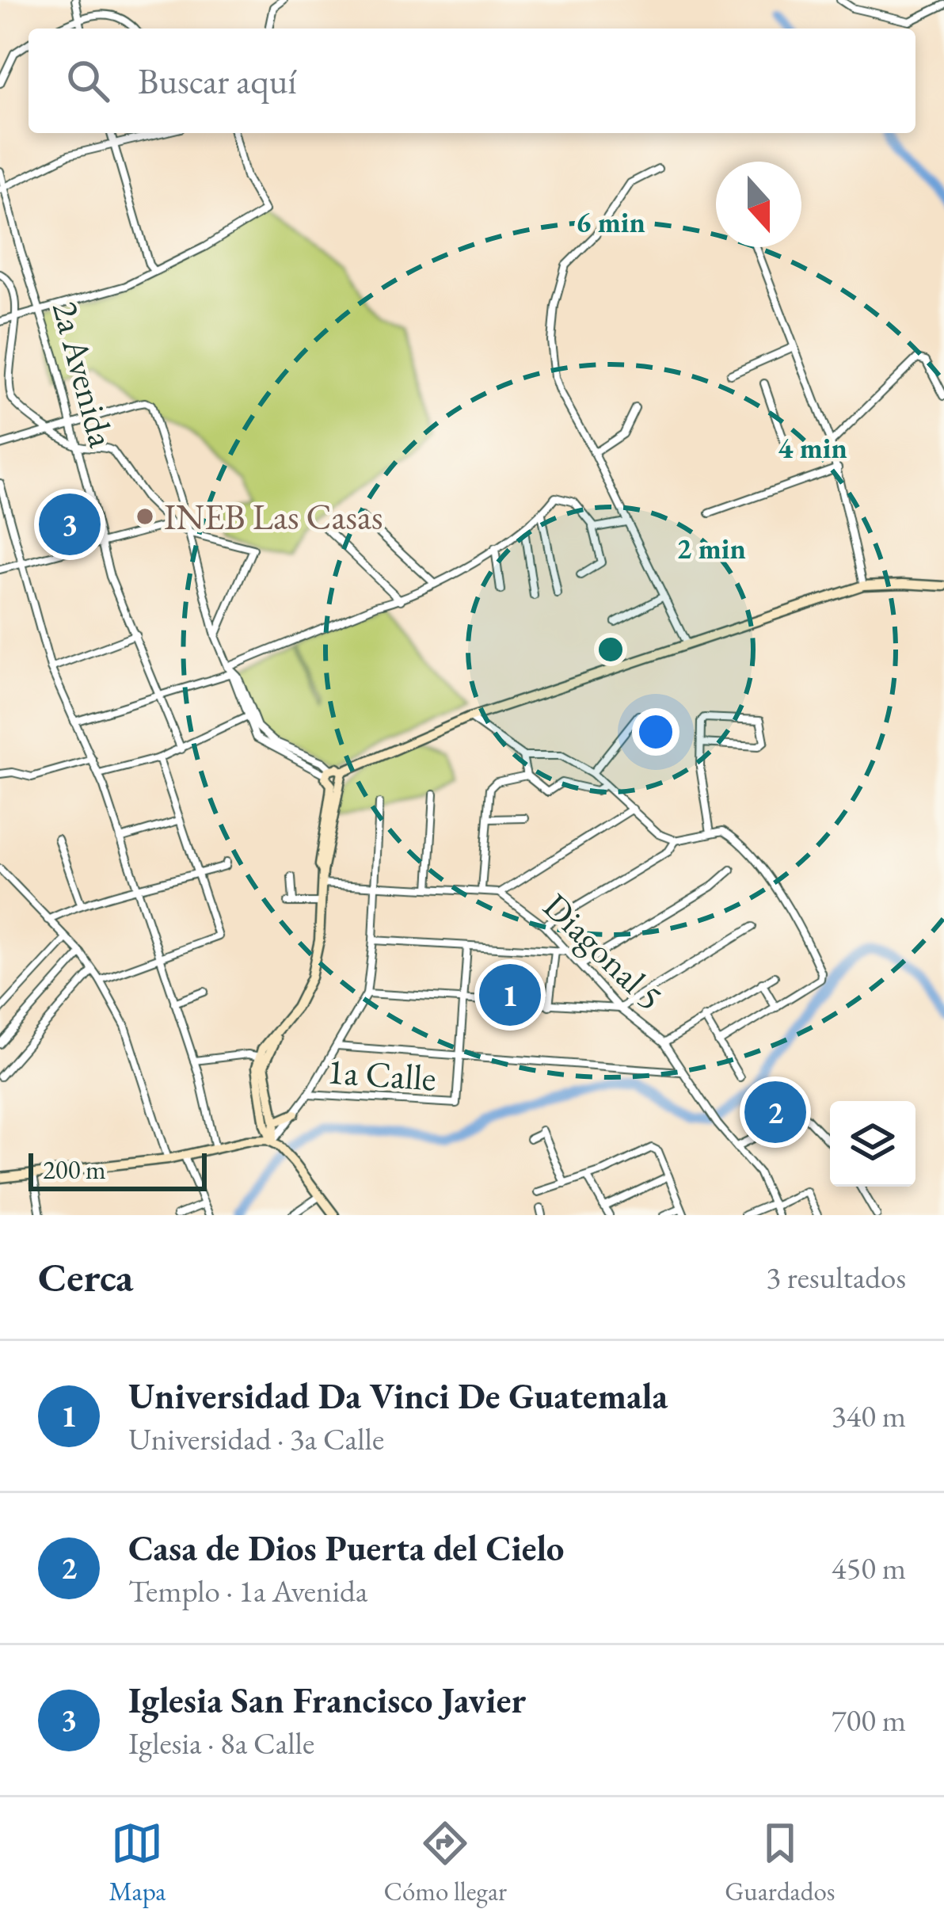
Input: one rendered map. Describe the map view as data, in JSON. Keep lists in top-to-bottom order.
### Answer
{
  "streets": {
    "street": ["2a Avenida", "Diagonal 5", "1a Calle"]
  },
  "places": ["INEB Las Casas"],
  "scale_bar": "200 m",
  "north": "bottom",
  "page": {
    "search": "Buscar aquí",
    "pins": ["3", "1", "2"],
    "scale": "200 m",
    "heading": ["Cerca", "3 resultados"],
    "list": [
      {
        "mark": "1",
        "name": "Universidad Da Vinci De Guatemala",
        "note": "Universidad · 3a Calle",
        "value": "340 m"
      },
      {
        "mark": "2",
        "name": "Casa de Dios Puerta del Cielo",
        "note": "Templo · 1a Avenida",
        "value": "450 m"
      },
      {
        "mark": "3",
        "name": "Iglesia San Francisco Javier",
        "note": "Iglesia · 8a Calle",
        "value": "700 m"
      }
    ],
    "nav": ["Mapa", "Cómo llegar", "Guardados"]
  },
  "rings": ["6 min", "4 min", "2 min"]
}
